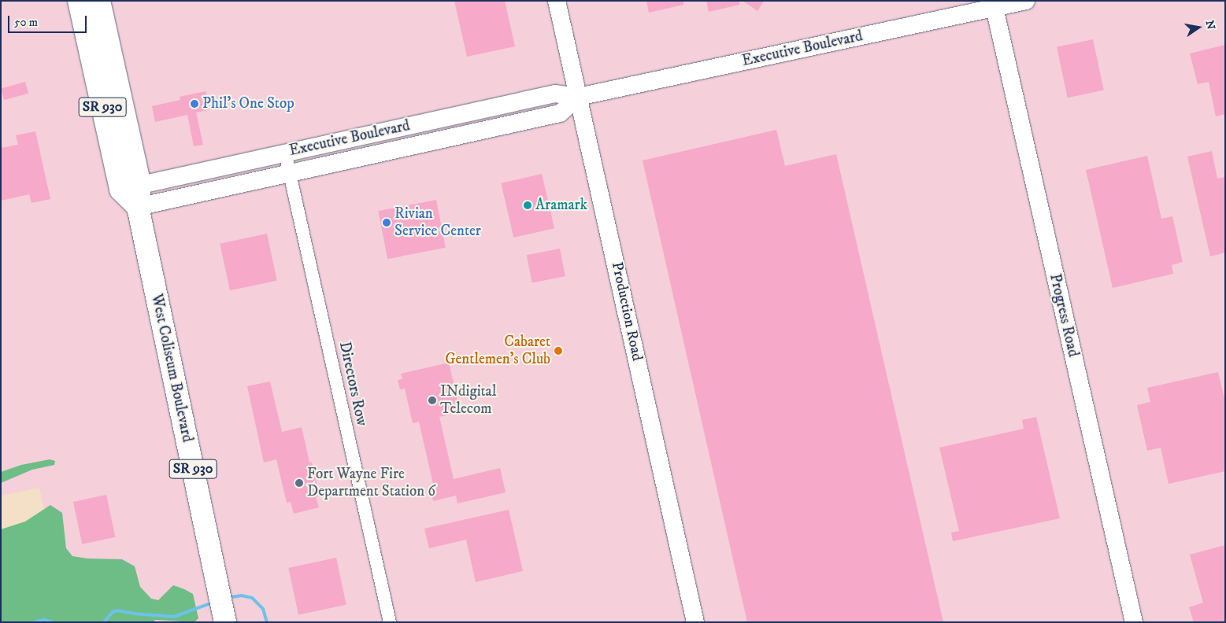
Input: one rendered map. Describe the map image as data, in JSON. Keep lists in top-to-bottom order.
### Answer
{
  "streets": {
    "highway": ["SR 930", "West Coliseum Boulevard"],
    "main road": ["Executive Boulevard", "Production Road", "Progress Road"],
    "street": ["Directors Row"]
  },
  "crossings": [
    ["Executive Boulevard", "Production Road"],
    ["Executive Boulevard", "Progress Road"],
    ["Executive Boulevard", "West Coliseum Boulevard"],
    ["Executive Boulevard", "Directors Row"]
  ],
  "places": [
    "Phil's One Stop",
    "Aramark",
    "Rivian Service Center",
    "Cabaret Gentlemen's Club",
    "INdigital Telecom",
    "Fort Wayne Fire Department Station 6"
  ],
  "scale_bar": "50 m",
  "north": "right"
}
